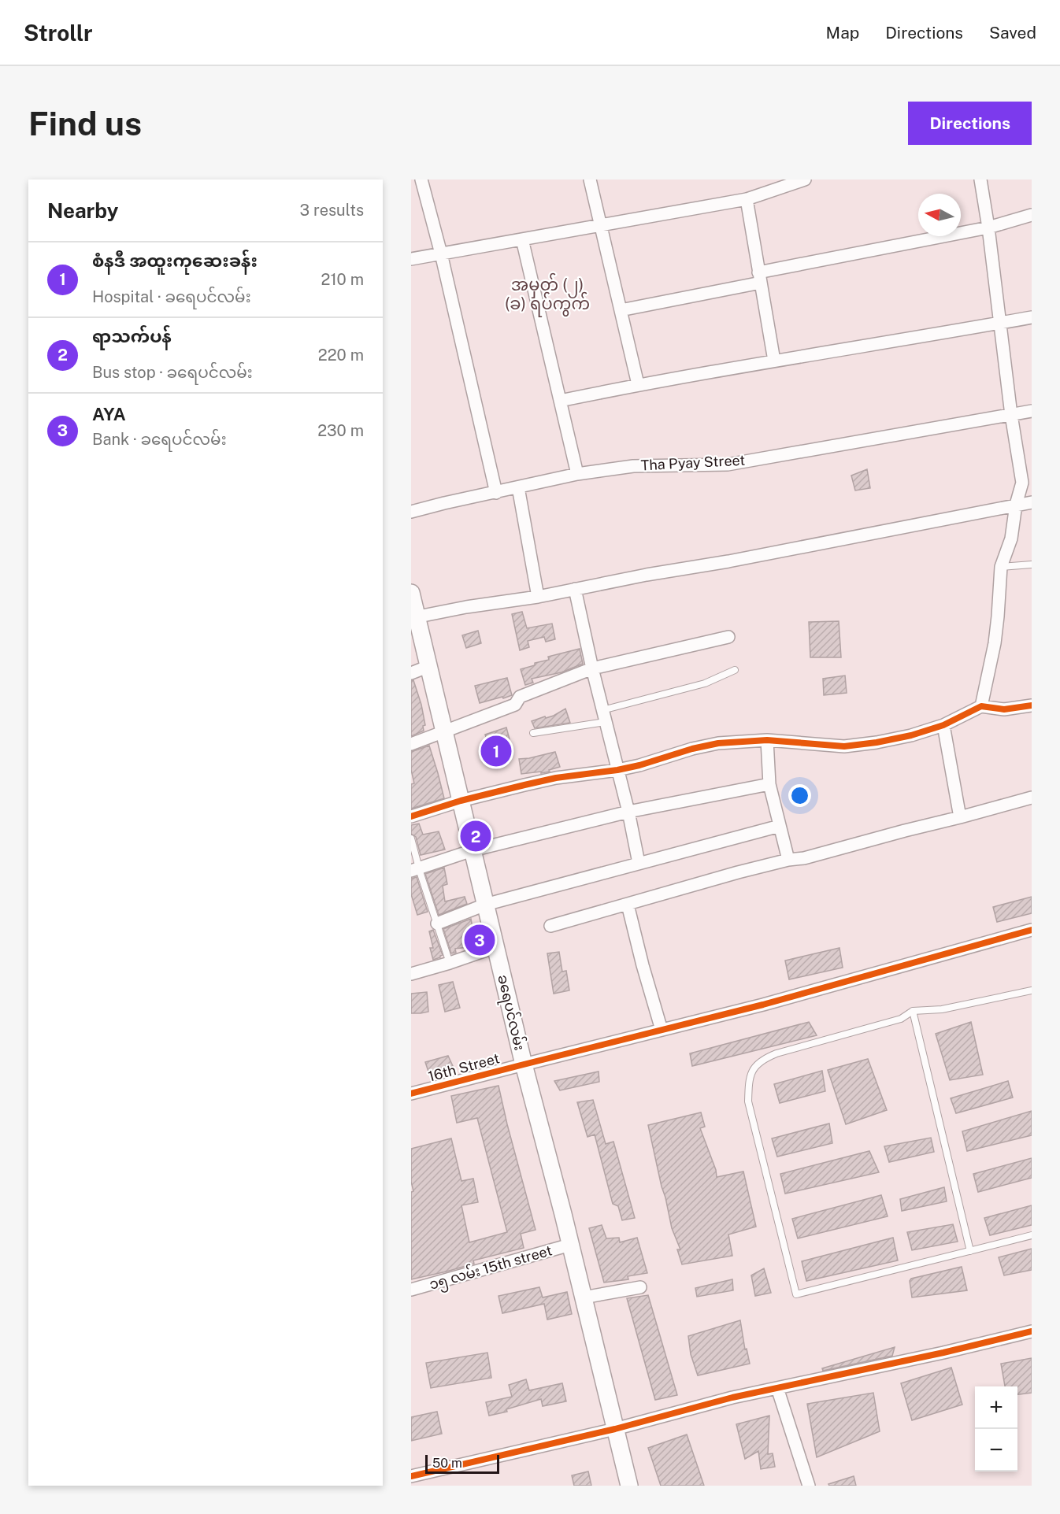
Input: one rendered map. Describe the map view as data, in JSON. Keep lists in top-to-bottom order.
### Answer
{
  "streets": {
    "main road": ["ခရေပင်လမ်း"],
    "street": ["Tha Pyay Street", "16th Street", "၁၅ လမ်း 15th street"]
  },
  "crossings": [
    ["ခရေပင်လမ်း", "16th Street"],
    ["ခရေပင်လမ်း", "၁၅ လမ်း 15th street"]
  ],
  "districts": ["အမှတ် (၂) (ခ) ရပ်ကွက်"],
  "scale_bar": "50 m",
  "north": "left",
  "page": {
    "header": "Strollr",
    "nav": ["Map", "Directions", "Saved"],
    "buttons": "Directions",
    "title": "Find us",
    "heading": ["Nearby", "3 results"],
    "list": [
      {
        "mark": "1",
        "name": "စံနဒီ အထူးကုဆေးခန်း",
        "note": "Hospital · ခရေပင်လမ်း",
        "value": "210 m"
      },
      {
        "mark": "2",
        "name": "ရာသက်ပန်",
        "note": "Bus stop · ခရေပင်လမ်း",
        "value": "220 m"
      },
      {
        "mark": "3",
        "name": "AYA",
        "note": "Bank · ခရေပင်လမ်း",
        "value": "230 m"
      }
    ],
    "pins": ["1", "2", "3"],
    "map_buttons": ["+", "−"],
    "scale": "50 m"
  }
}
